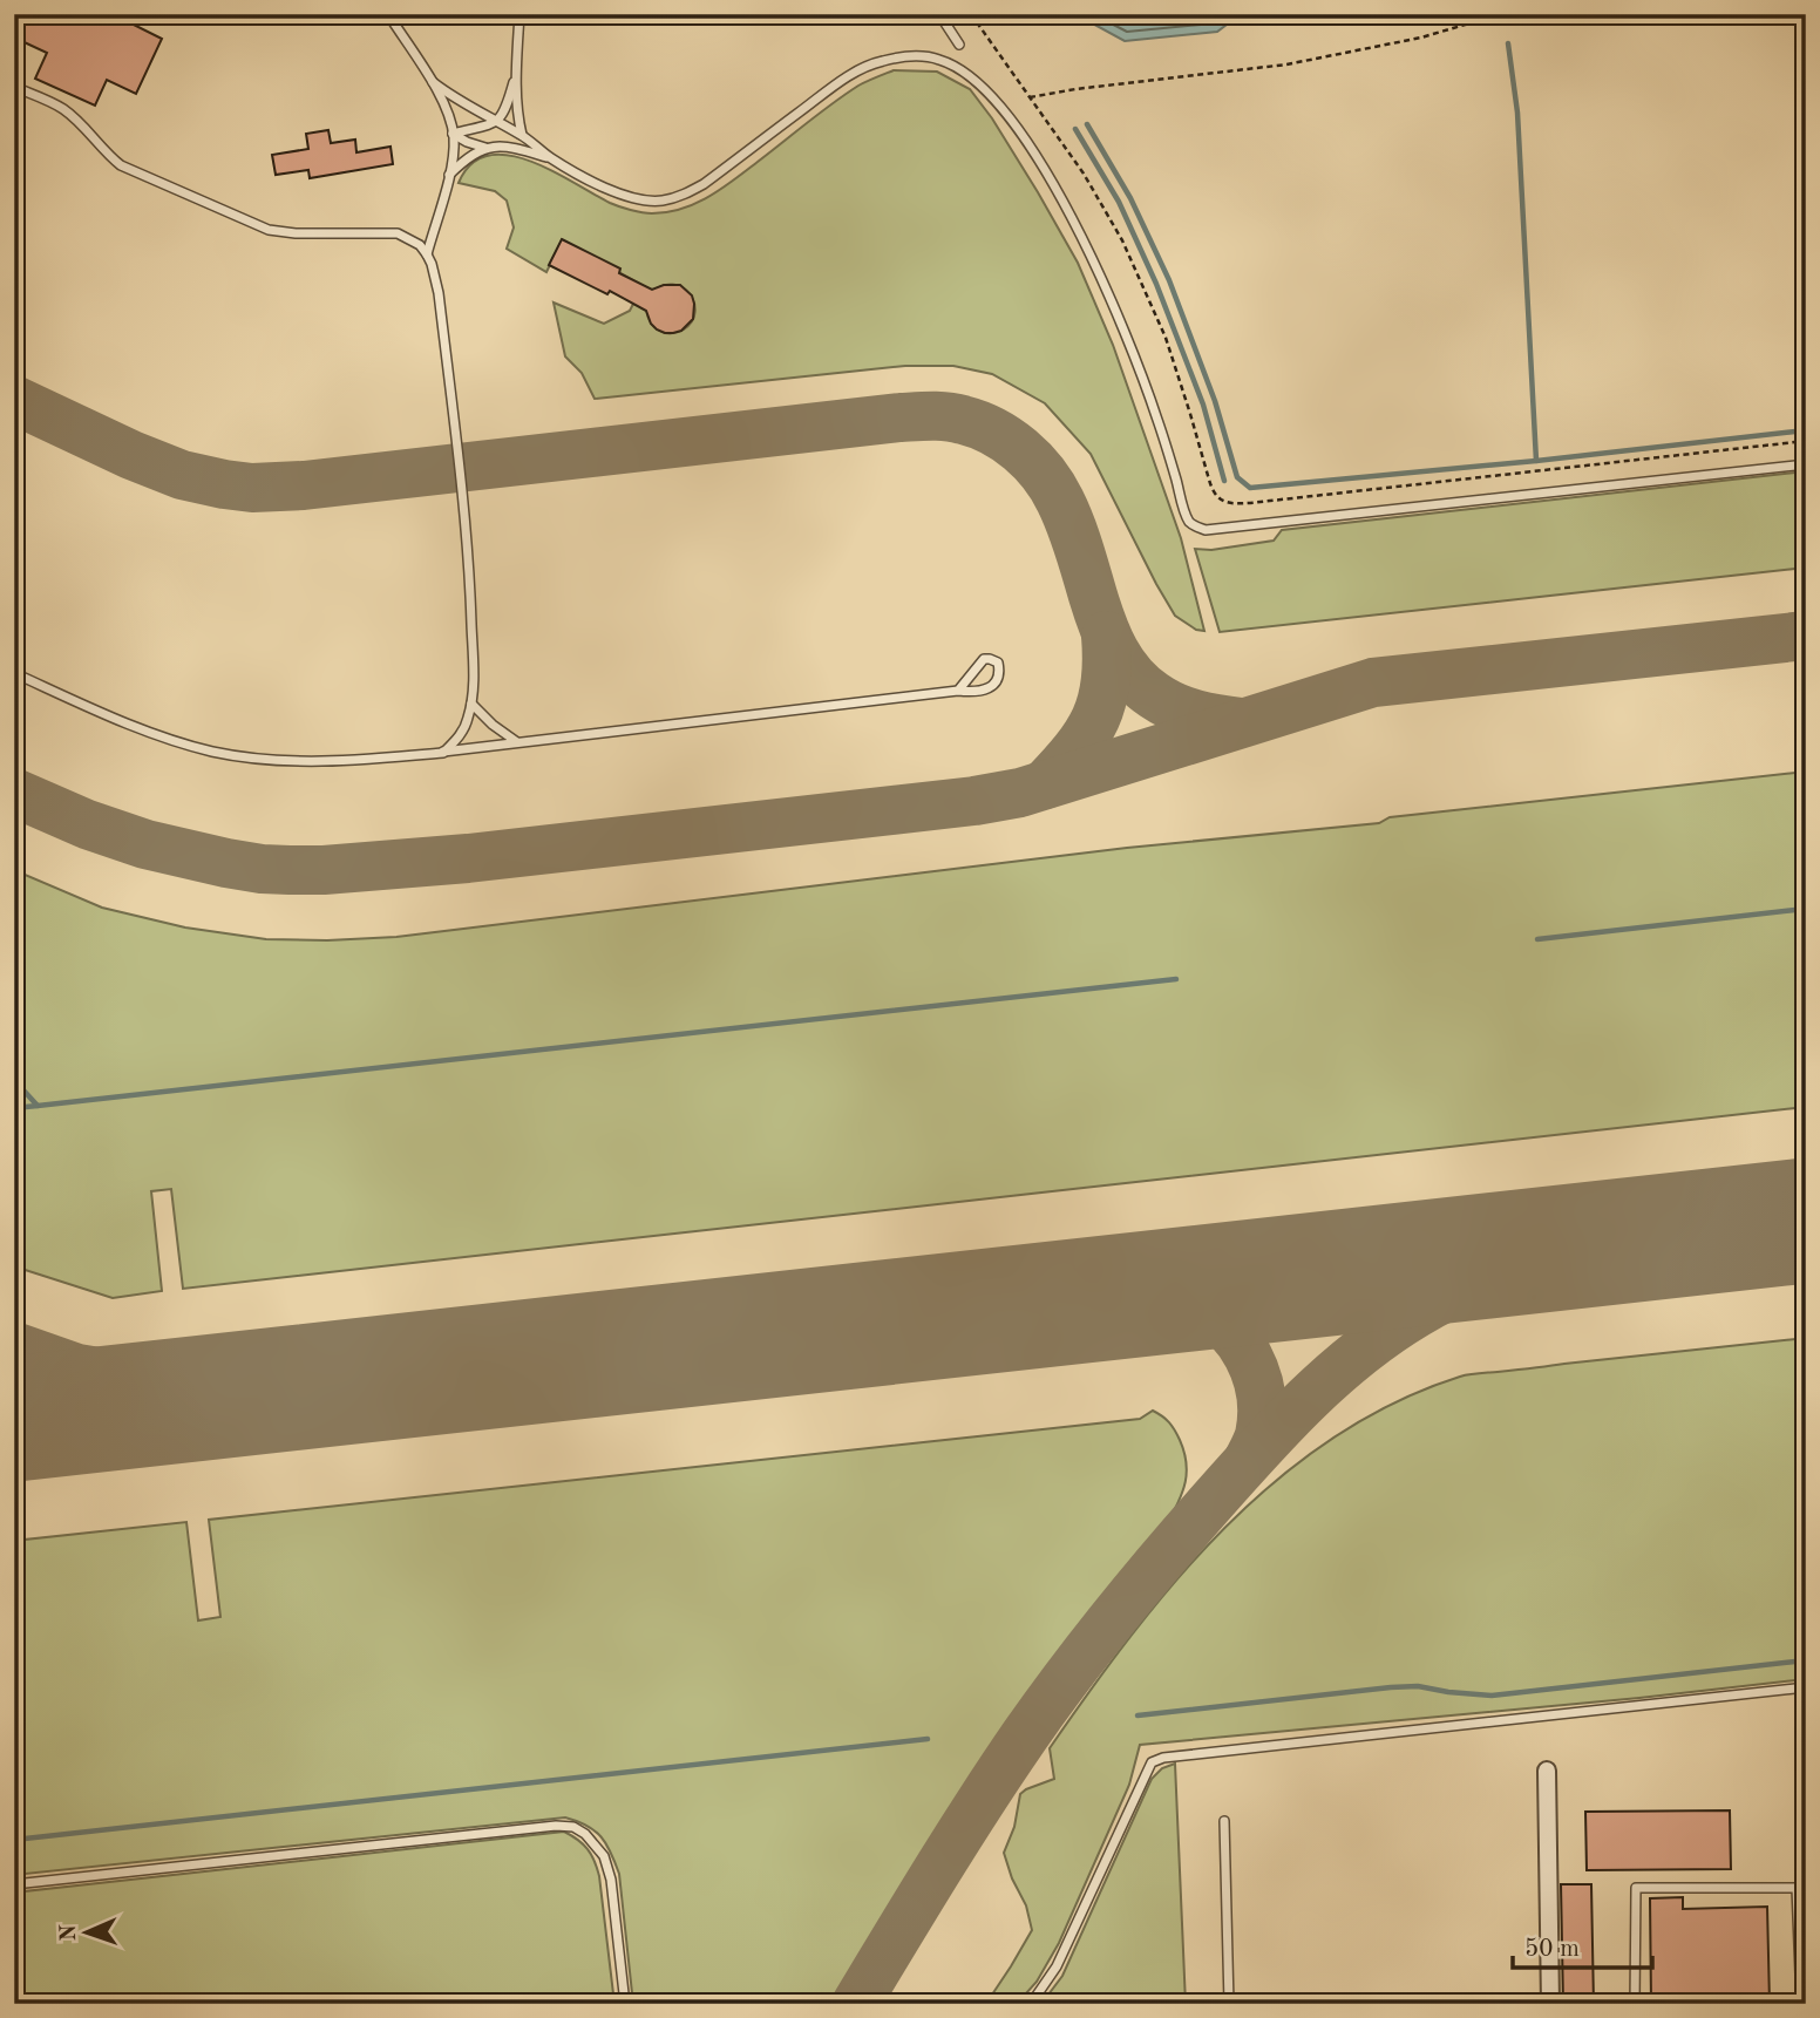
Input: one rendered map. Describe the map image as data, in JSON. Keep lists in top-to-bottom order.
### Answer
{
  "scale_bar": "50 m",
  "north": "left"
}
